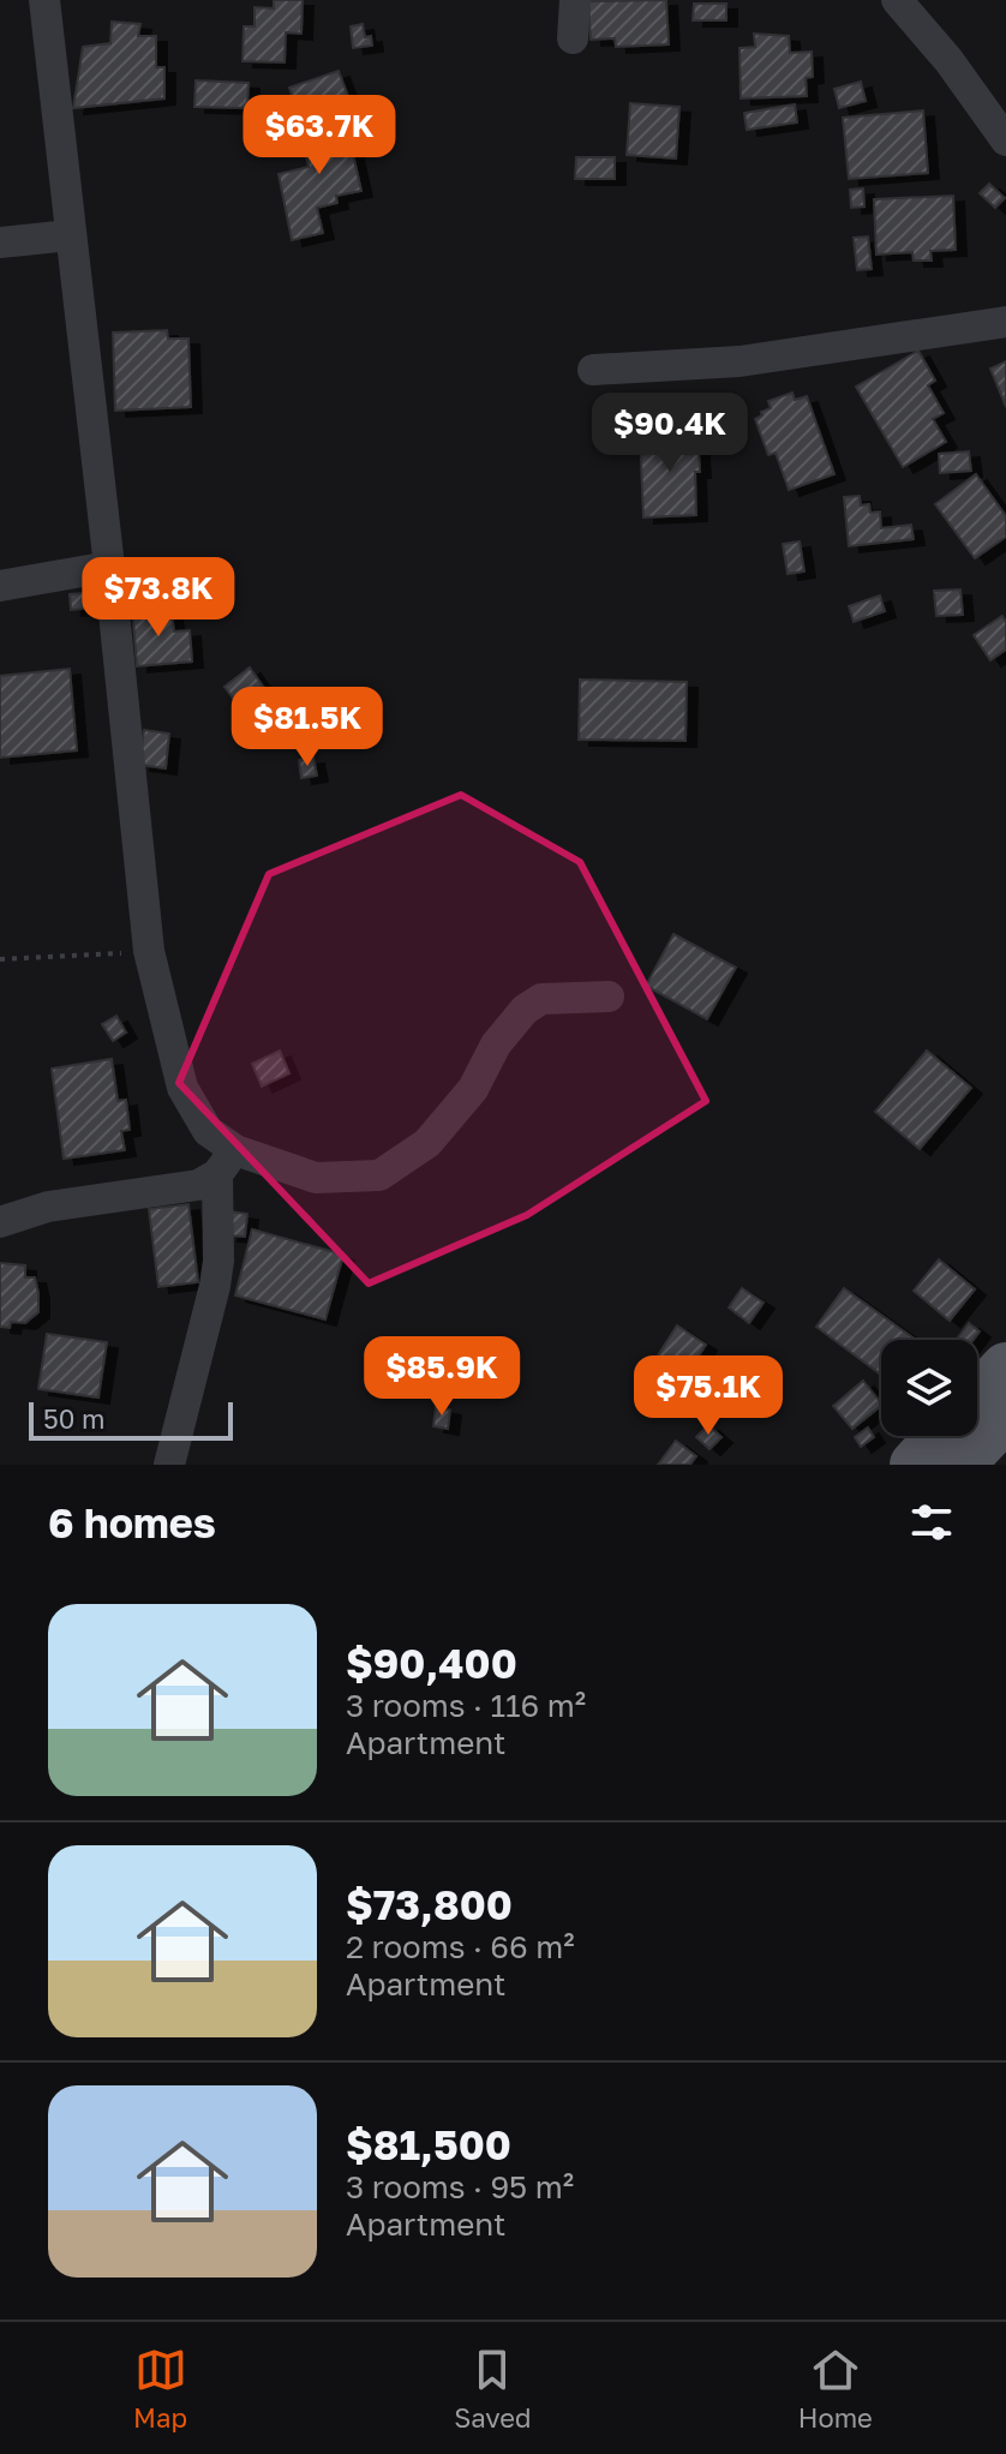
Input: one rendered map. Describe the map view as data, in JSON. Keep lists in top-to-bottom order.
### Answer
{
  "scale_bar": "50 m",
  "page": {
    "price": [
      "$63.7K",
      "$90.4K",
      "$73.8K",
      "$81.5K",
      "$85.9K",
      "$75.1K"
    ],
    "scale": "50 m",
    "heading": "6 homes",
    "list": [
      {
        "name": "$90,400",
        "note": "3 rooms · 116 m² · Apartment"
      },
      {
        "name": "$73,800",
        "note": "2 rooms · 66 m² · Apartment"
      },
      {
        "name": "$81,500",
        "note": "3 rooms · 95 m² · Apartment"
      }
    ],
    "tabs": ["Map", "Saved", "Home"]
  }
}
